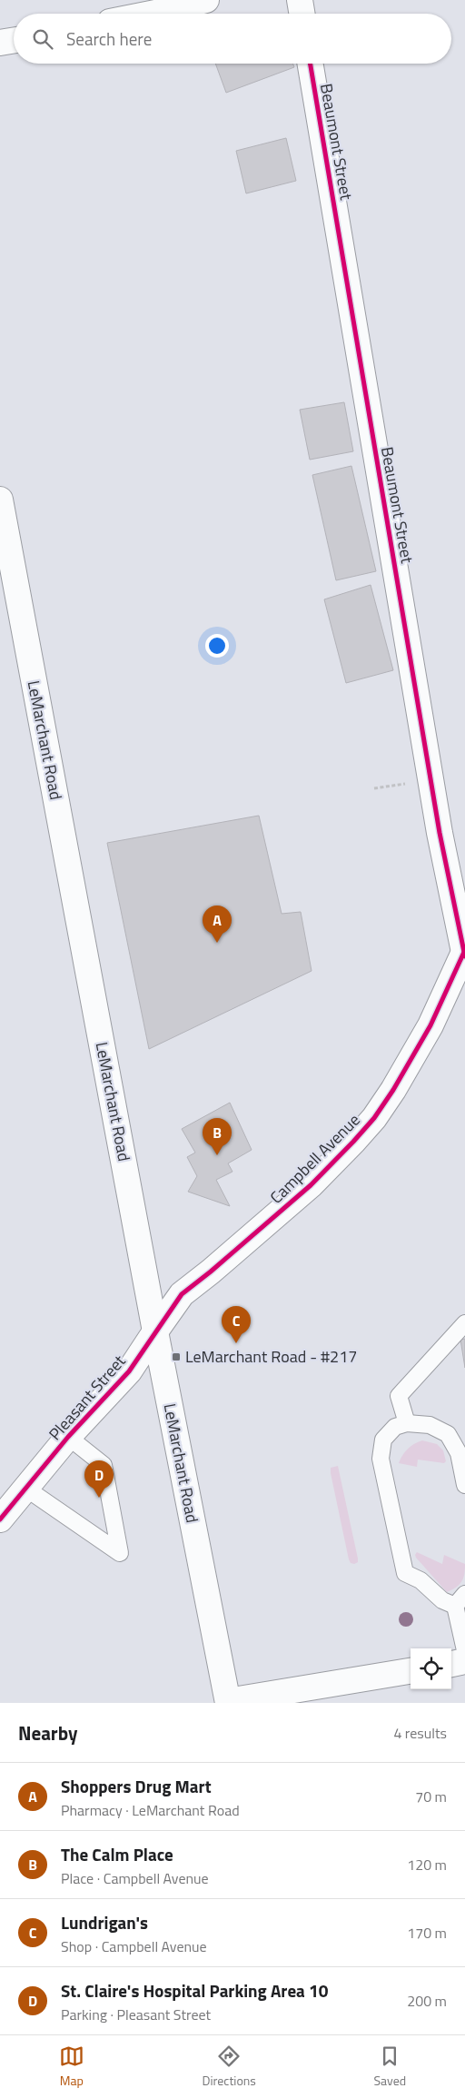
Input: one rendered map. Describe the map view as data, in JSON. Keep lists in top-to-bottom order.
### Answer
{
  "streets": {
    "street": [
      "Beaumont Street",
      "LeMarchant Road",
      "Campbell Avenue",
      "Pleasant Street"
    ]
  },
  "crossings": [
    ["Beaumont Street", "Campbell Avenue"],
    ["LeMarchant Road", "Campbell Avenue"],
    ["LeMarchant Road", "Pleasant Street"],
    ["Campbell Avenue", "Pleasant Street"]
  ],
  "places": {
    "transit": ["LeMarchant Road - #217"]
  },
  "page": {
    "search": "Search here",
    "pins": [
      "A",
      "B",
      "C",
      "D"
    ],
    "heading": ["Nearby", "4 results"],
    "list": [
      {
        "mark": "A",
        "name": "Shoppers Drug Mart",
        "note": "Pharmacy · LeMarchant Road",
        "value": "70 m"
      },
      {
        "mark": "B",
        "name": "The Calm Place",
        "note": "Place · Campbell Avenue",
        "value": "120 m"
      },
      {
        "mark": "C",
        "name": "Lundrigan's",
        "note": "Shop · Campbell Avenue",
        "value": "170 m"
      },
      {
        "mark": "D",
        "name": "St. Claire's Hospital Parking Area 10",
        "note": "Parking · Pleasant Street",
        "value": "200 m"
      }
    ],
    "nav": ["Map", "Directions", "Saved"]
  }
}
